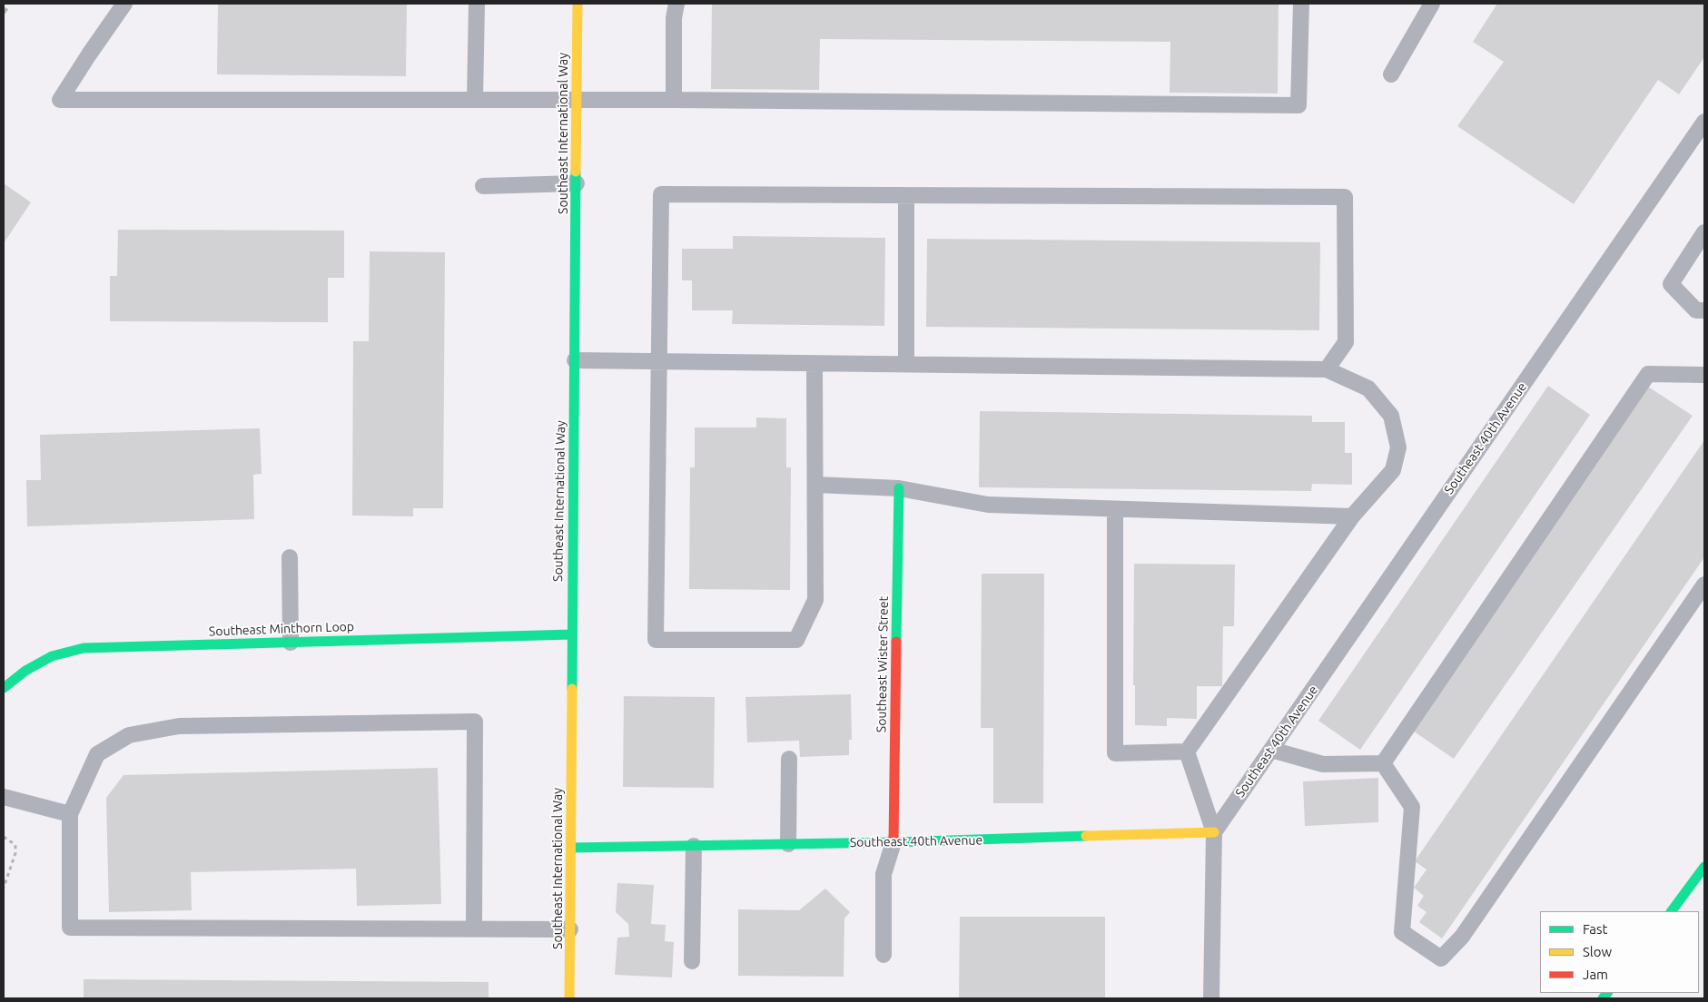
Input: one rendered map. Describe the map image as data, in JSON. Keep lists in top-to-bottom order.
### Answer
{
  "streets": {
    "main road": [
      "Southeast International Way",
      "Southeast 40th Avenue",
      "Southeast Minthorn Loop",
      "Southeast Wister Street"
    ]
  },
  "crossings": [
    ["Southeast International Way", "Southeast 40th Avenue"],
    ["Southeast International Way", "Southeast Minthorn Loop"],
    ["Southeast 40th Avenue", "Southeast Wister Street"]
  ],
  "legend": ["Fast", "Slow", "Jam"]
}
